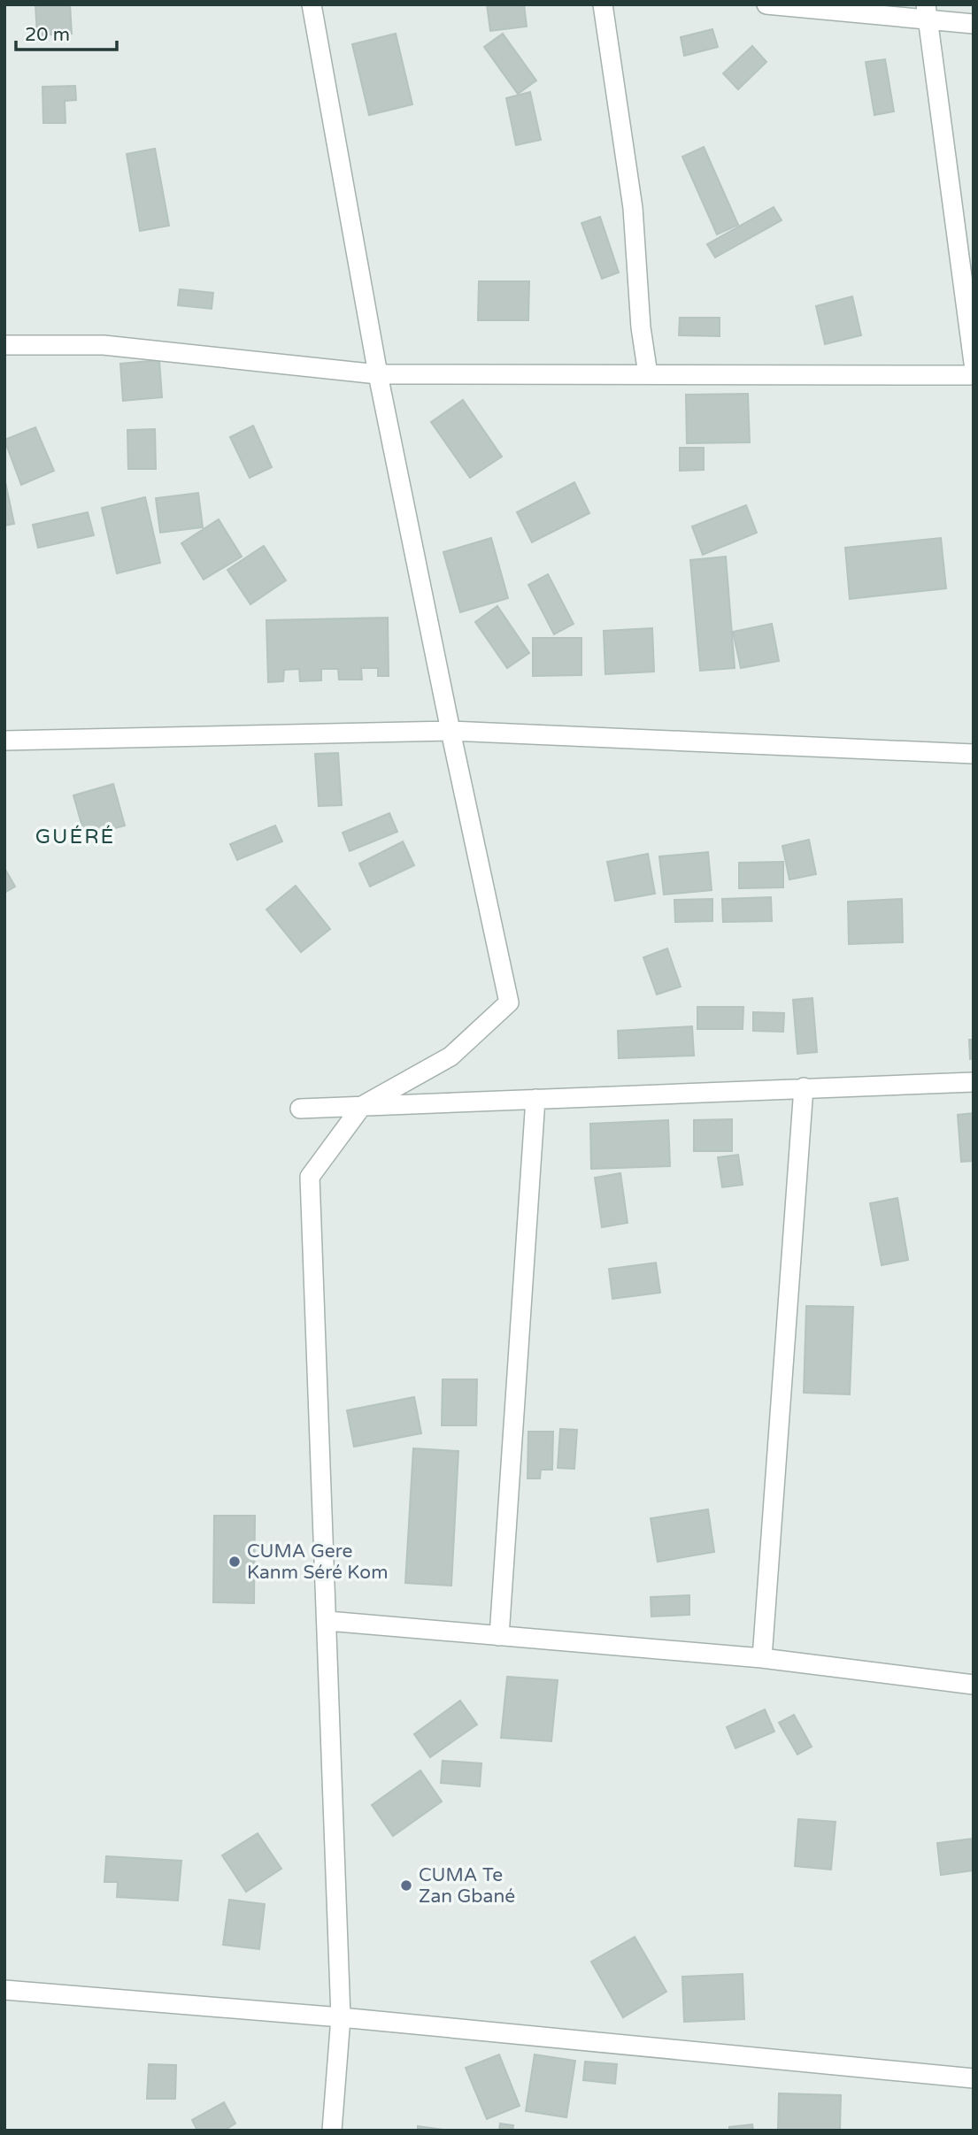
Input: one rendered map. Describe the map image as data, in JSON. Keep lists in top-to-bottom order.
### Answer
{
  "districts": ["GUÉRÉ"],
  "places": ["CUMA Gere Kanm Séré Kom", "CUMA Te Zan Gbané"],
  "scale_bar": "20 m"
}
